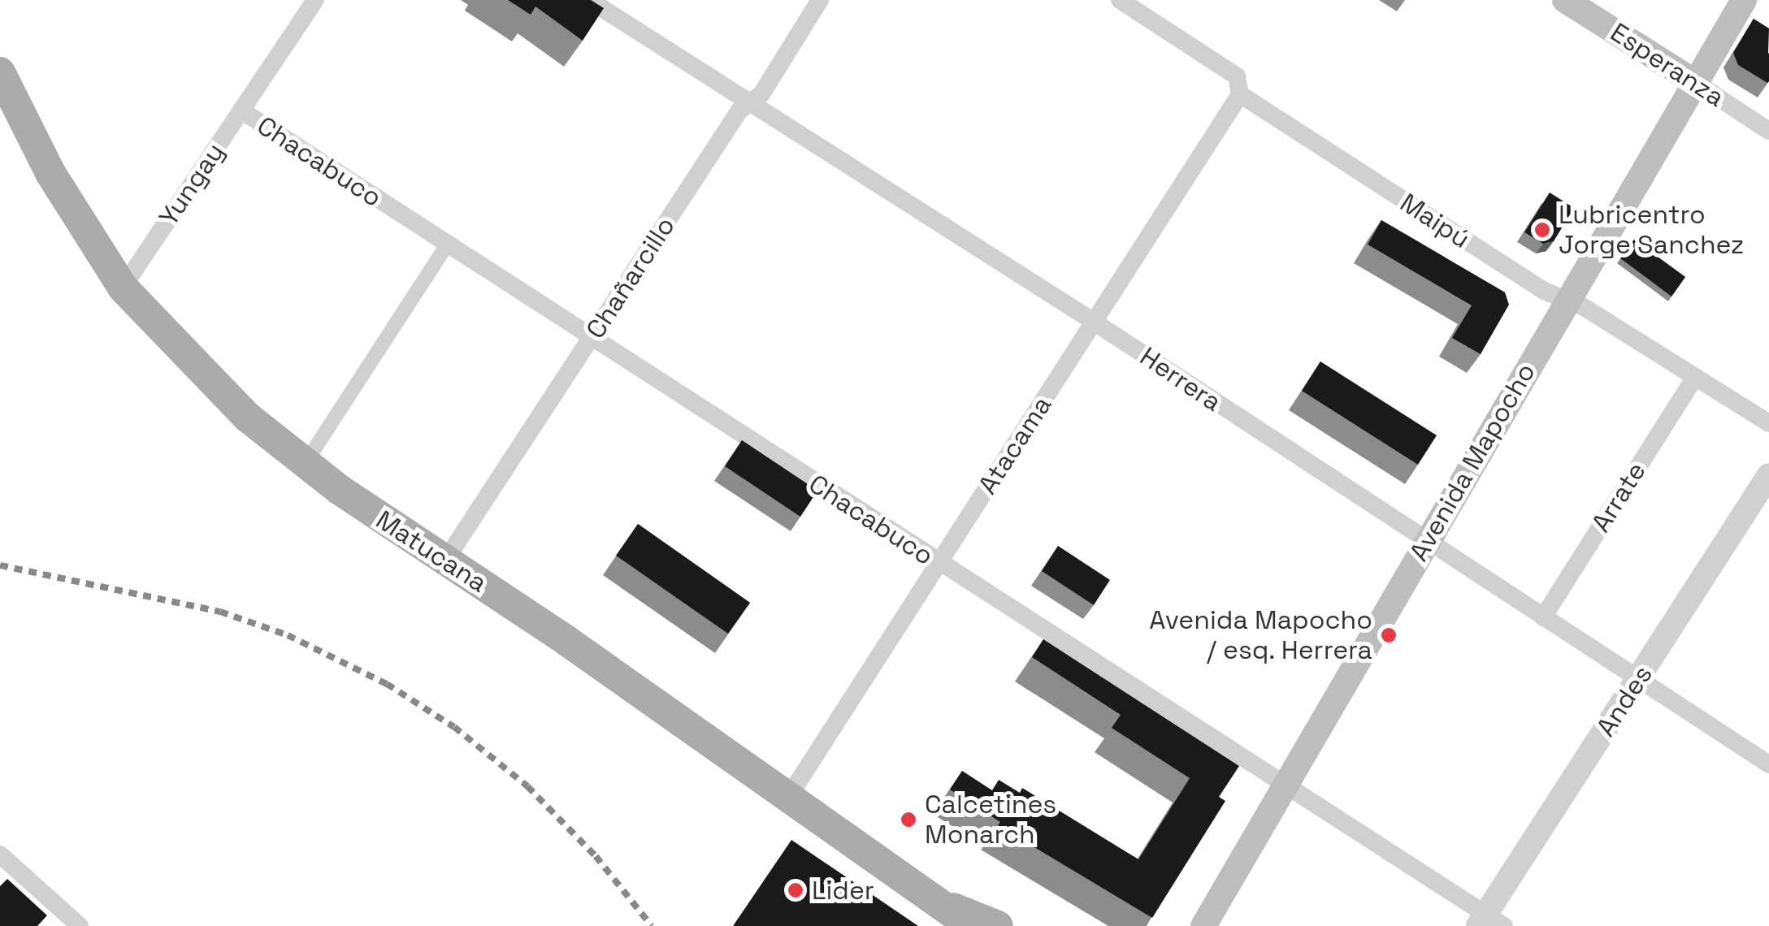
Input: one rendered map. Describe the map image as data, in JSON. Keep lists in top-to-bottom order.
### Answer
{
  "streets": {
    "main road": ["Esperanza", "Avenida Mapocho", "Matucana"],
    "street": [
      "Chacabuco",
      "Yungay",
      "Maipú",
      "Chañarcillo",
      "Herrera",
      "Atacama",
      "Arrate",
      "Andes"
    ]
  },
  "crossings": [
    ["Esperanza", "Avenida Mapocho"],
    ["Chacabuco", "Yungay"],
    ["Chacabuco", "Chañarcillo"],
    ["Chacabuco", "Atacama"],
    ["Chacabuco", "Avenida Mapocho"],
    ["Chacabuco", "Andes"],
    ["Yungay", "Matucana"],
    ["Maipú", "Atacama"],
    ["Maipú", "Avenida Mapocho"],
    ["Maipú", "Arrate"],
    ["Chañarcillo", "Herrera"],
    ["Chañarcillo", "Matucana"],
    ["Herrera", "Atacama"],
    ["Herrera", "Avenida Mapocho"],
    ["Herrera", "Arrate"],
    ["Herrera", "Andes"],
    ["Atacama", "Matucana"]
  ],
  "places": [
    "Lubricentro Jorge Sanchez",
    "Avenida Mapocho / esq. Herrera",
    "Calcetines Monarch",
    "Lider"
  ]
}
